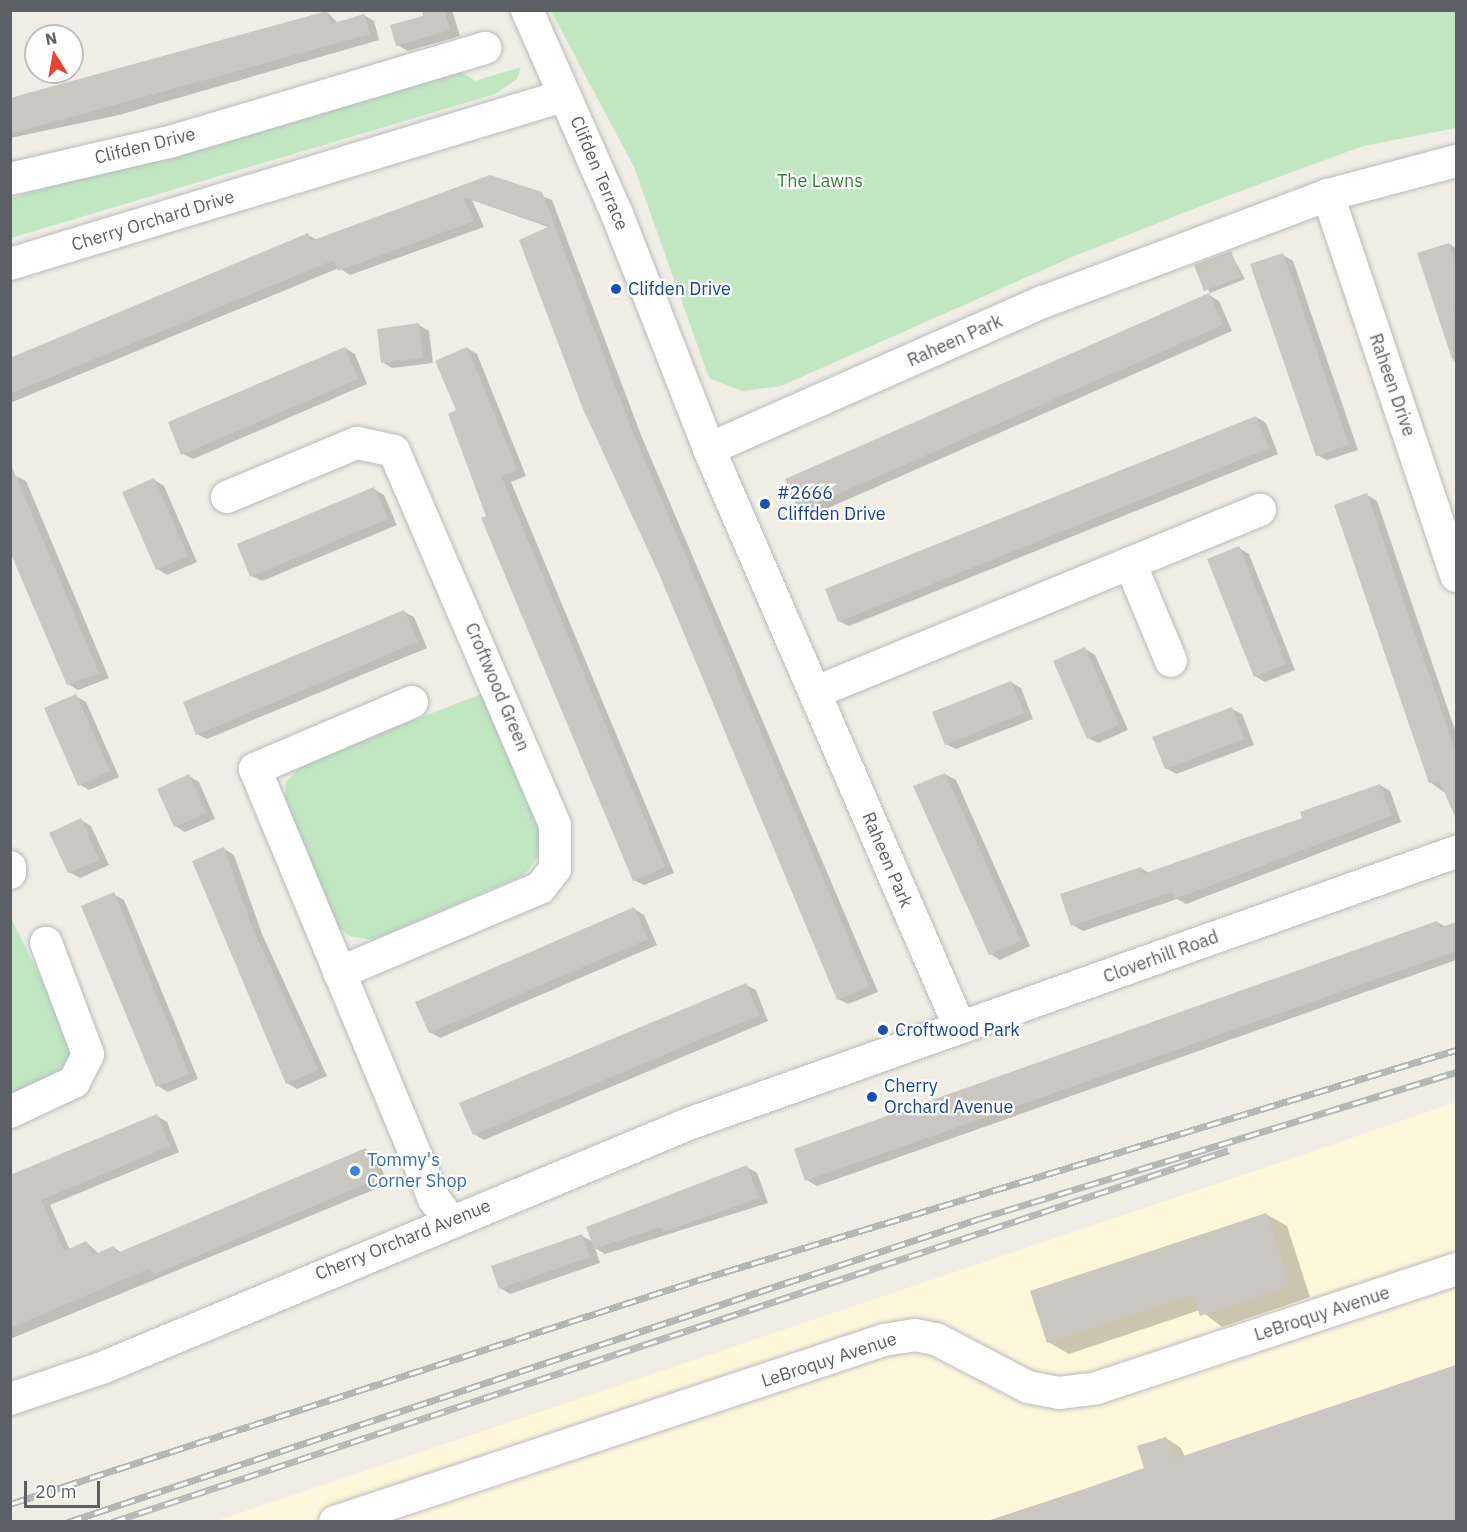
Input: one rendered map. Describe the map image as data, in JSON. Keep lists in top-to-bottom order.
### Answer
{
  "streets": {
    "street": [
      "Clifden Drive",
      "Clifden Terrace",
      "Cherry Orchard Drive",
      "Raheen Park",
      "Raheen Drive",
      "Croftwood Green",
      "Cloverhill Road",
      "Cherry Orchard Avenue",
      "LeBroquy Avenue"
    ]
  },
  "crossings": [
    ["Clifden Terrace", "Cherry Orchard Drive"],
    ["Clifden Terrace", "Raheen Park"],
    ["Raheen Park", "Raheen Drive"],
    ["Raheen Park", "Cloverhill Road"],
    ["Cloverhill Road", "Cherry Orchard Avenue"]
  ],
  "parks": ["The Lawns"],
  "places": [
    "Clifden Drive",
    "#2666 Cliffden Drive",
    "Croftwood Park",
    "Cherry Orchard Avenue",
    "Tommy's Corner Shop"
  ],
  "scale_bar": "20 m",
  "north": "top"
}
